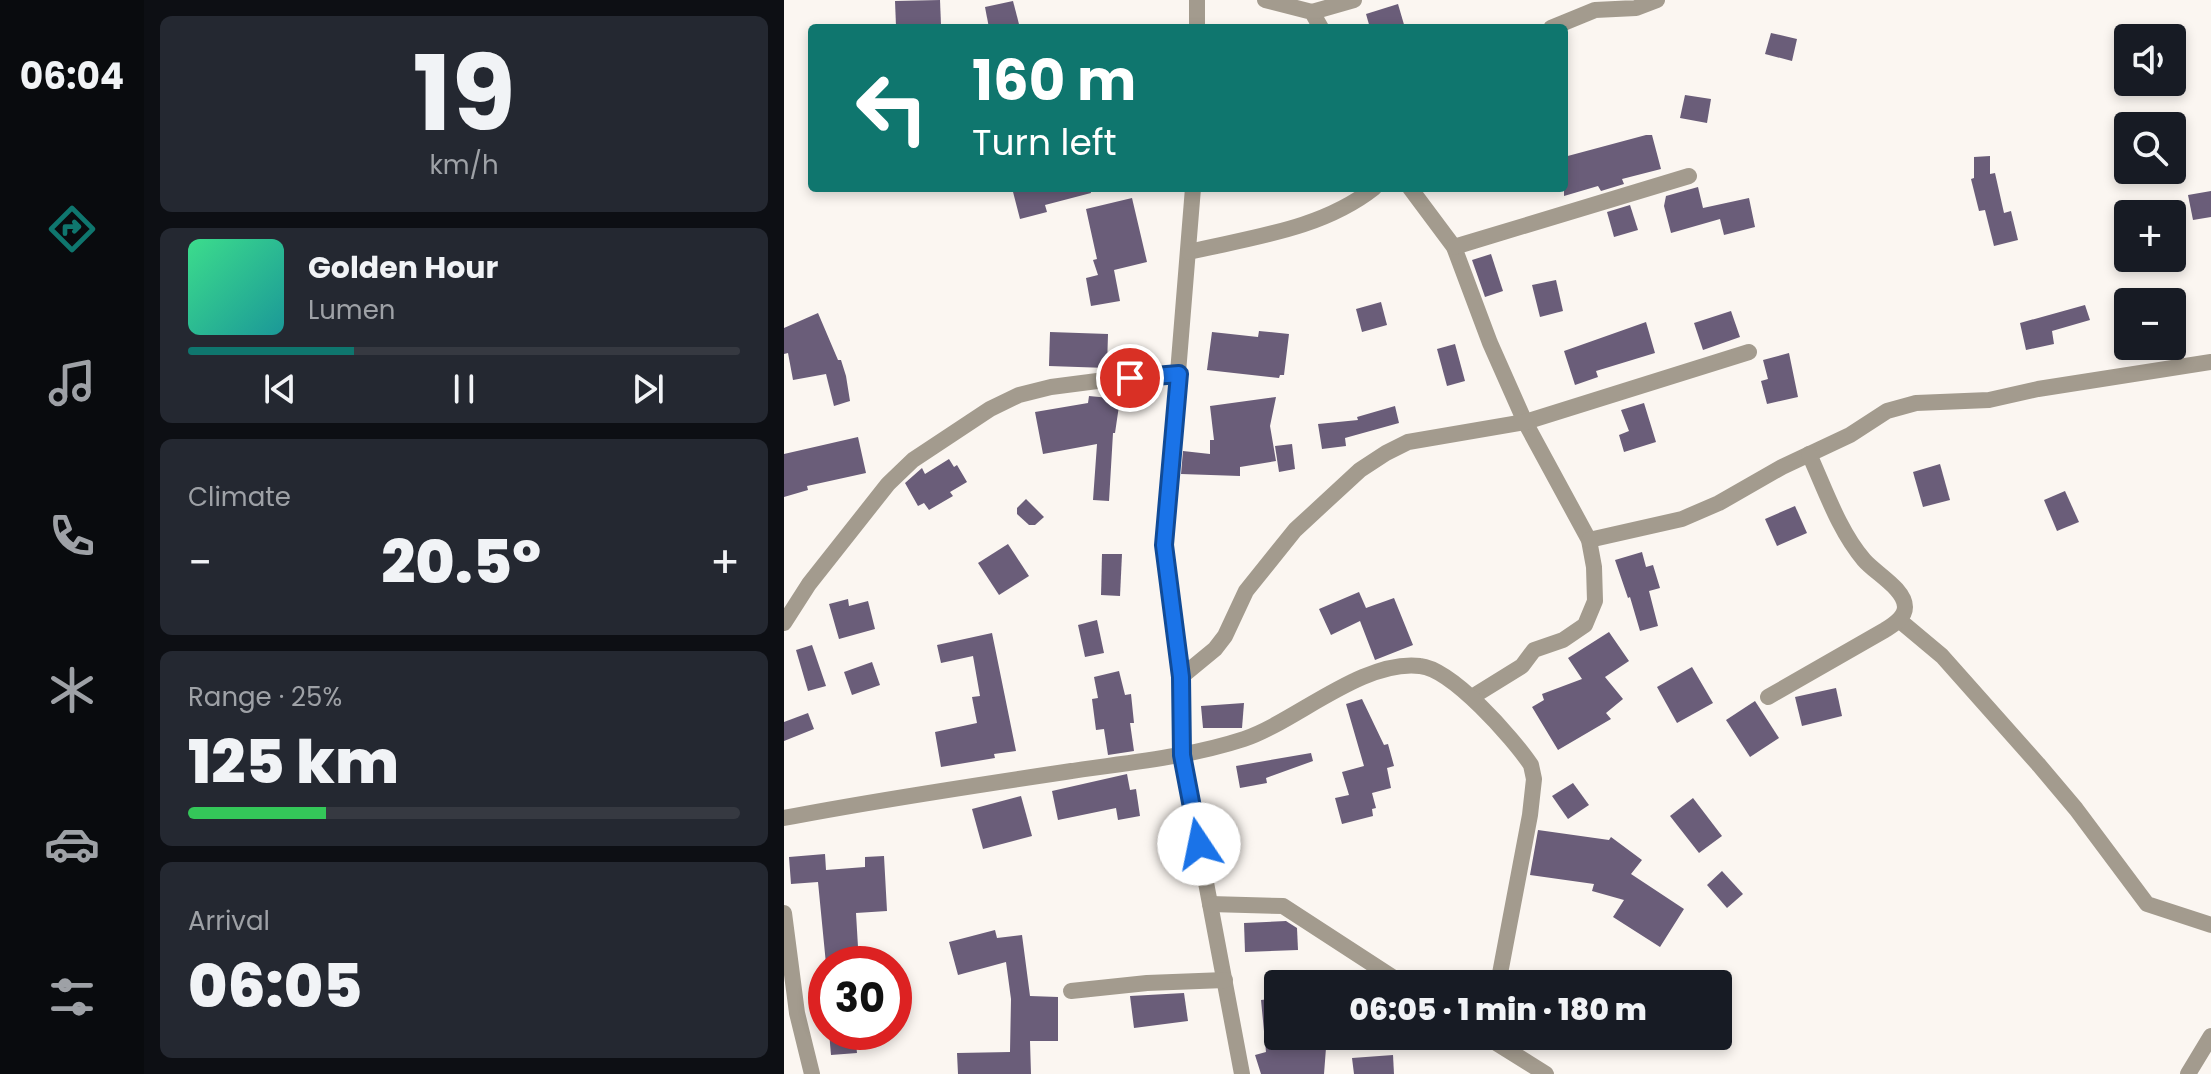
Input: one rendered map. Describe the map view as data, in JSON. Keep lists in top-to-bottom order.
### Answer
{
  "page": {
    "tabs": "06:04",
    "tile": [
      ["19", "km/h"],
      "Climate",
      ["Range · 25%", "125 km"],
      ["Arrival", "06:05"]
    ],
    "map_buttons": ["+", "−"],
    "turn": ["160 m", "Turn left"],
    "song": ["Golden Hour", "Lumen"],
    "heat": ["−", "20.5°", "+"],
    "limit": "30",
    "trip": "06:05 · 1 min · 180 m"
  }
}
